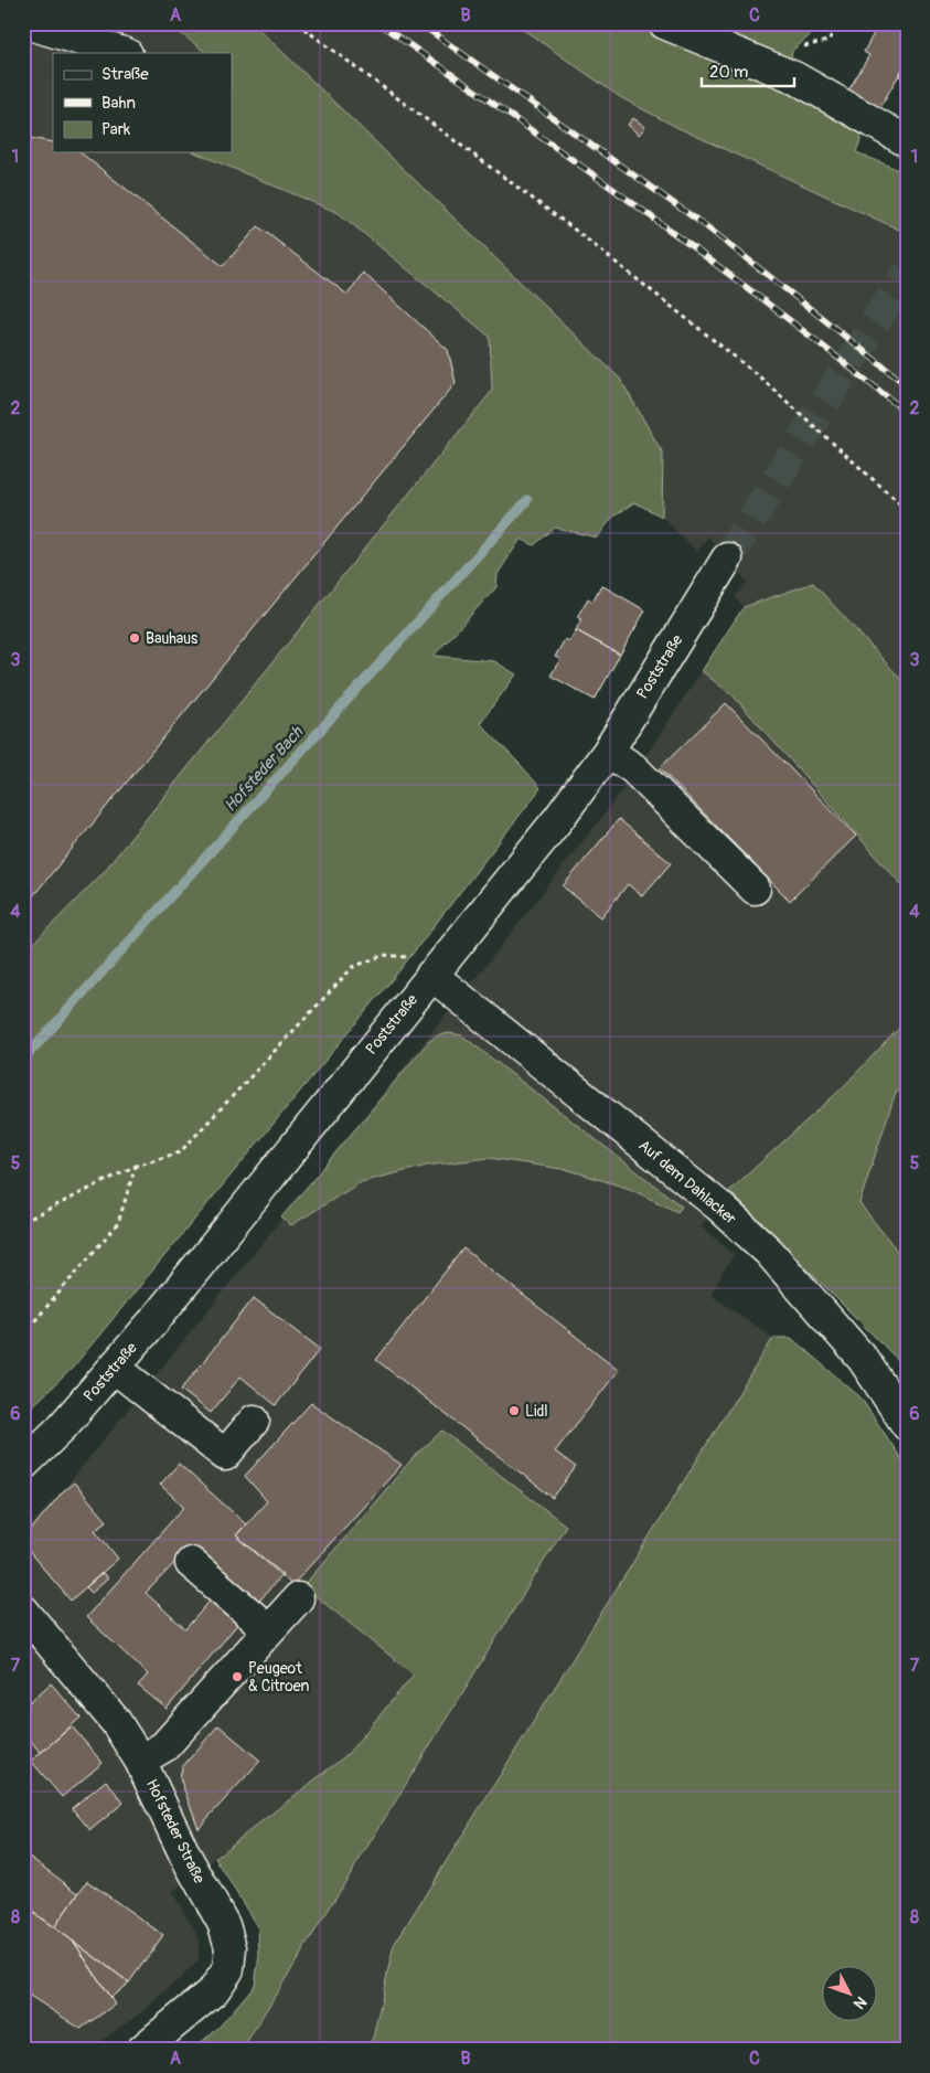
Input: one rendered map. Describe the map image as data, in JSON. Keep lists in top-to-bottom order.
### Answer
{
  "streets": {
    "street": ["Poststraße", "Auf dem Dahlacker", "Hofsteder Straße"]
  },
  "crossings": [
    ["Poststraße", "Auf dem Dahlacker"]
  ],
  "water": ["Hofsteder Bach"],
  "places": ["Bauhaus", "Lidl", "Peugeot & Citroen"],
  "legend": ["Straße", "Bahn", "Park"],
  "scale_bar": "20 m",
  "north": "bottom right",
  "grid": {
    "columns": ["A", "B", "C"],
    "rows": [
      "1",
      "2",
      "3",
      "4",
      "5",
      "6",
      "7",
      "8"
    ]
  }
}
